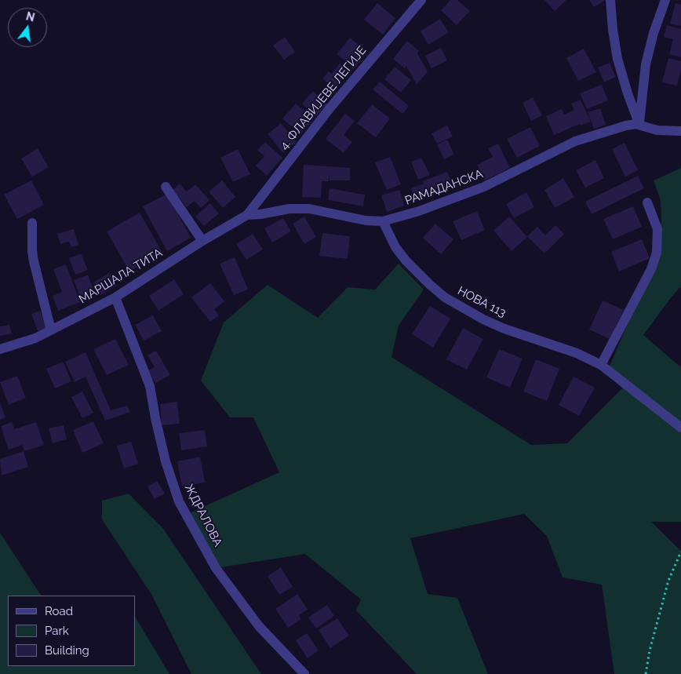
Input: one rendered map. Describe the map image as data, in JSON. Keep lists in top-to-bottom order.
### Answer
{
  "streets": {
    "street": [
      "4. ФЛАВИЈЕВЕ ЛЕГИЈЕ",
      "РАМАДАНСКА",
      "МАРШАЛА ТИТА",
      "НОВА 113",
      "ЖДРАЛОВА"
    ]
  },
  "crossings": [
    ["4. ФЛАВИЈЕВЕ ЛЕГИЈЕ", "РАМАДАНСКА"],
    ["4. ФЛАВИЈЕВЕ ЛЕГИЈЕ", "МАРШАЛА ТИТА"],
    ["РАМАДАНСКА", "МАРШАЛА ТИТА"],
    ["РАМАДАНСКА", "НОВА 113"],
    ["МАРШАЛА ТИТА", "ЖДРАЛОВА"]
  ],
  "legend": ["Road", "Park", "Building"],
  "north": "top"
}
